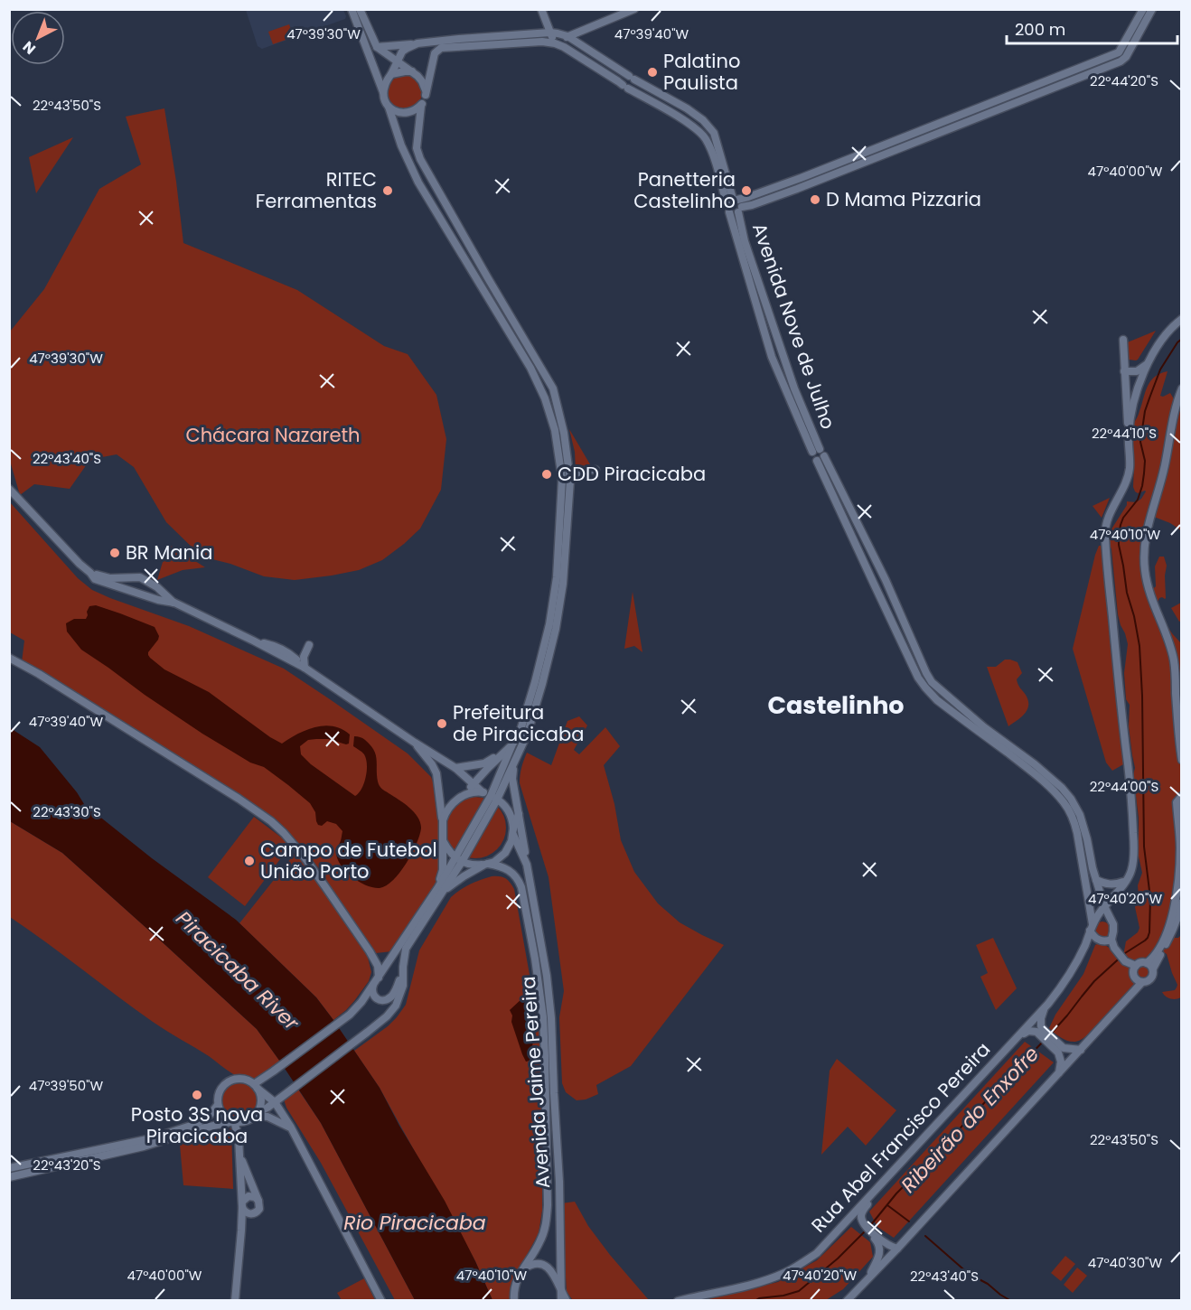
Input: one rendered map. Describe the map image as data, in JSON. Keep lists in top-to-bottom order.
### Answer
{
  "streets": {
    "main road": ["Avenida Nove de Julho", "Avenida Jaime Pereira", "Rua Abel Francisco Pereira"]
  },
  "crossings": [
    ["Avenida Nove de Julho", "Rua Abel Francisco Pereira"]
  ],
  "districts": ["Castelinho"],
  "water": ["Piracicaba River", "Ribeirão do Enxofre", "Rio Piracicaba"],
  "parks": ["Chácara Nazareth"],
  "places": [
    "Palatino Paulista",
    "RITEC Ferramentas",
    "Panetteria Castelinho",
    "D Mama Pizzaria",
    "CDD Piracicaba",
    "BR Mania",
    "Prefeitura de Piracicaba",
    "Campo de Futebol União Porto",
    "Posto 3S nova Piracicaba"
  ],
  "scale_bar": "200 m",
  "north": "bottom left",
  "coordinates": [
    "47°39'30\"W",
    "47°39'40\"W",
    "22°44'20\"S",
    "22°43'50\"S",
    "47°40'00\"W",
    "22°44'10\"S",
    "22°43'40\"S",
    "47°40'10\"W",
    "22°44'00\"S",
    "22°43'30\"S",
    "47°40'20\"W",
    "47°39'50\"W",
    "22°43'20\"S",
    "47°40'30\"W"
  ]
}
